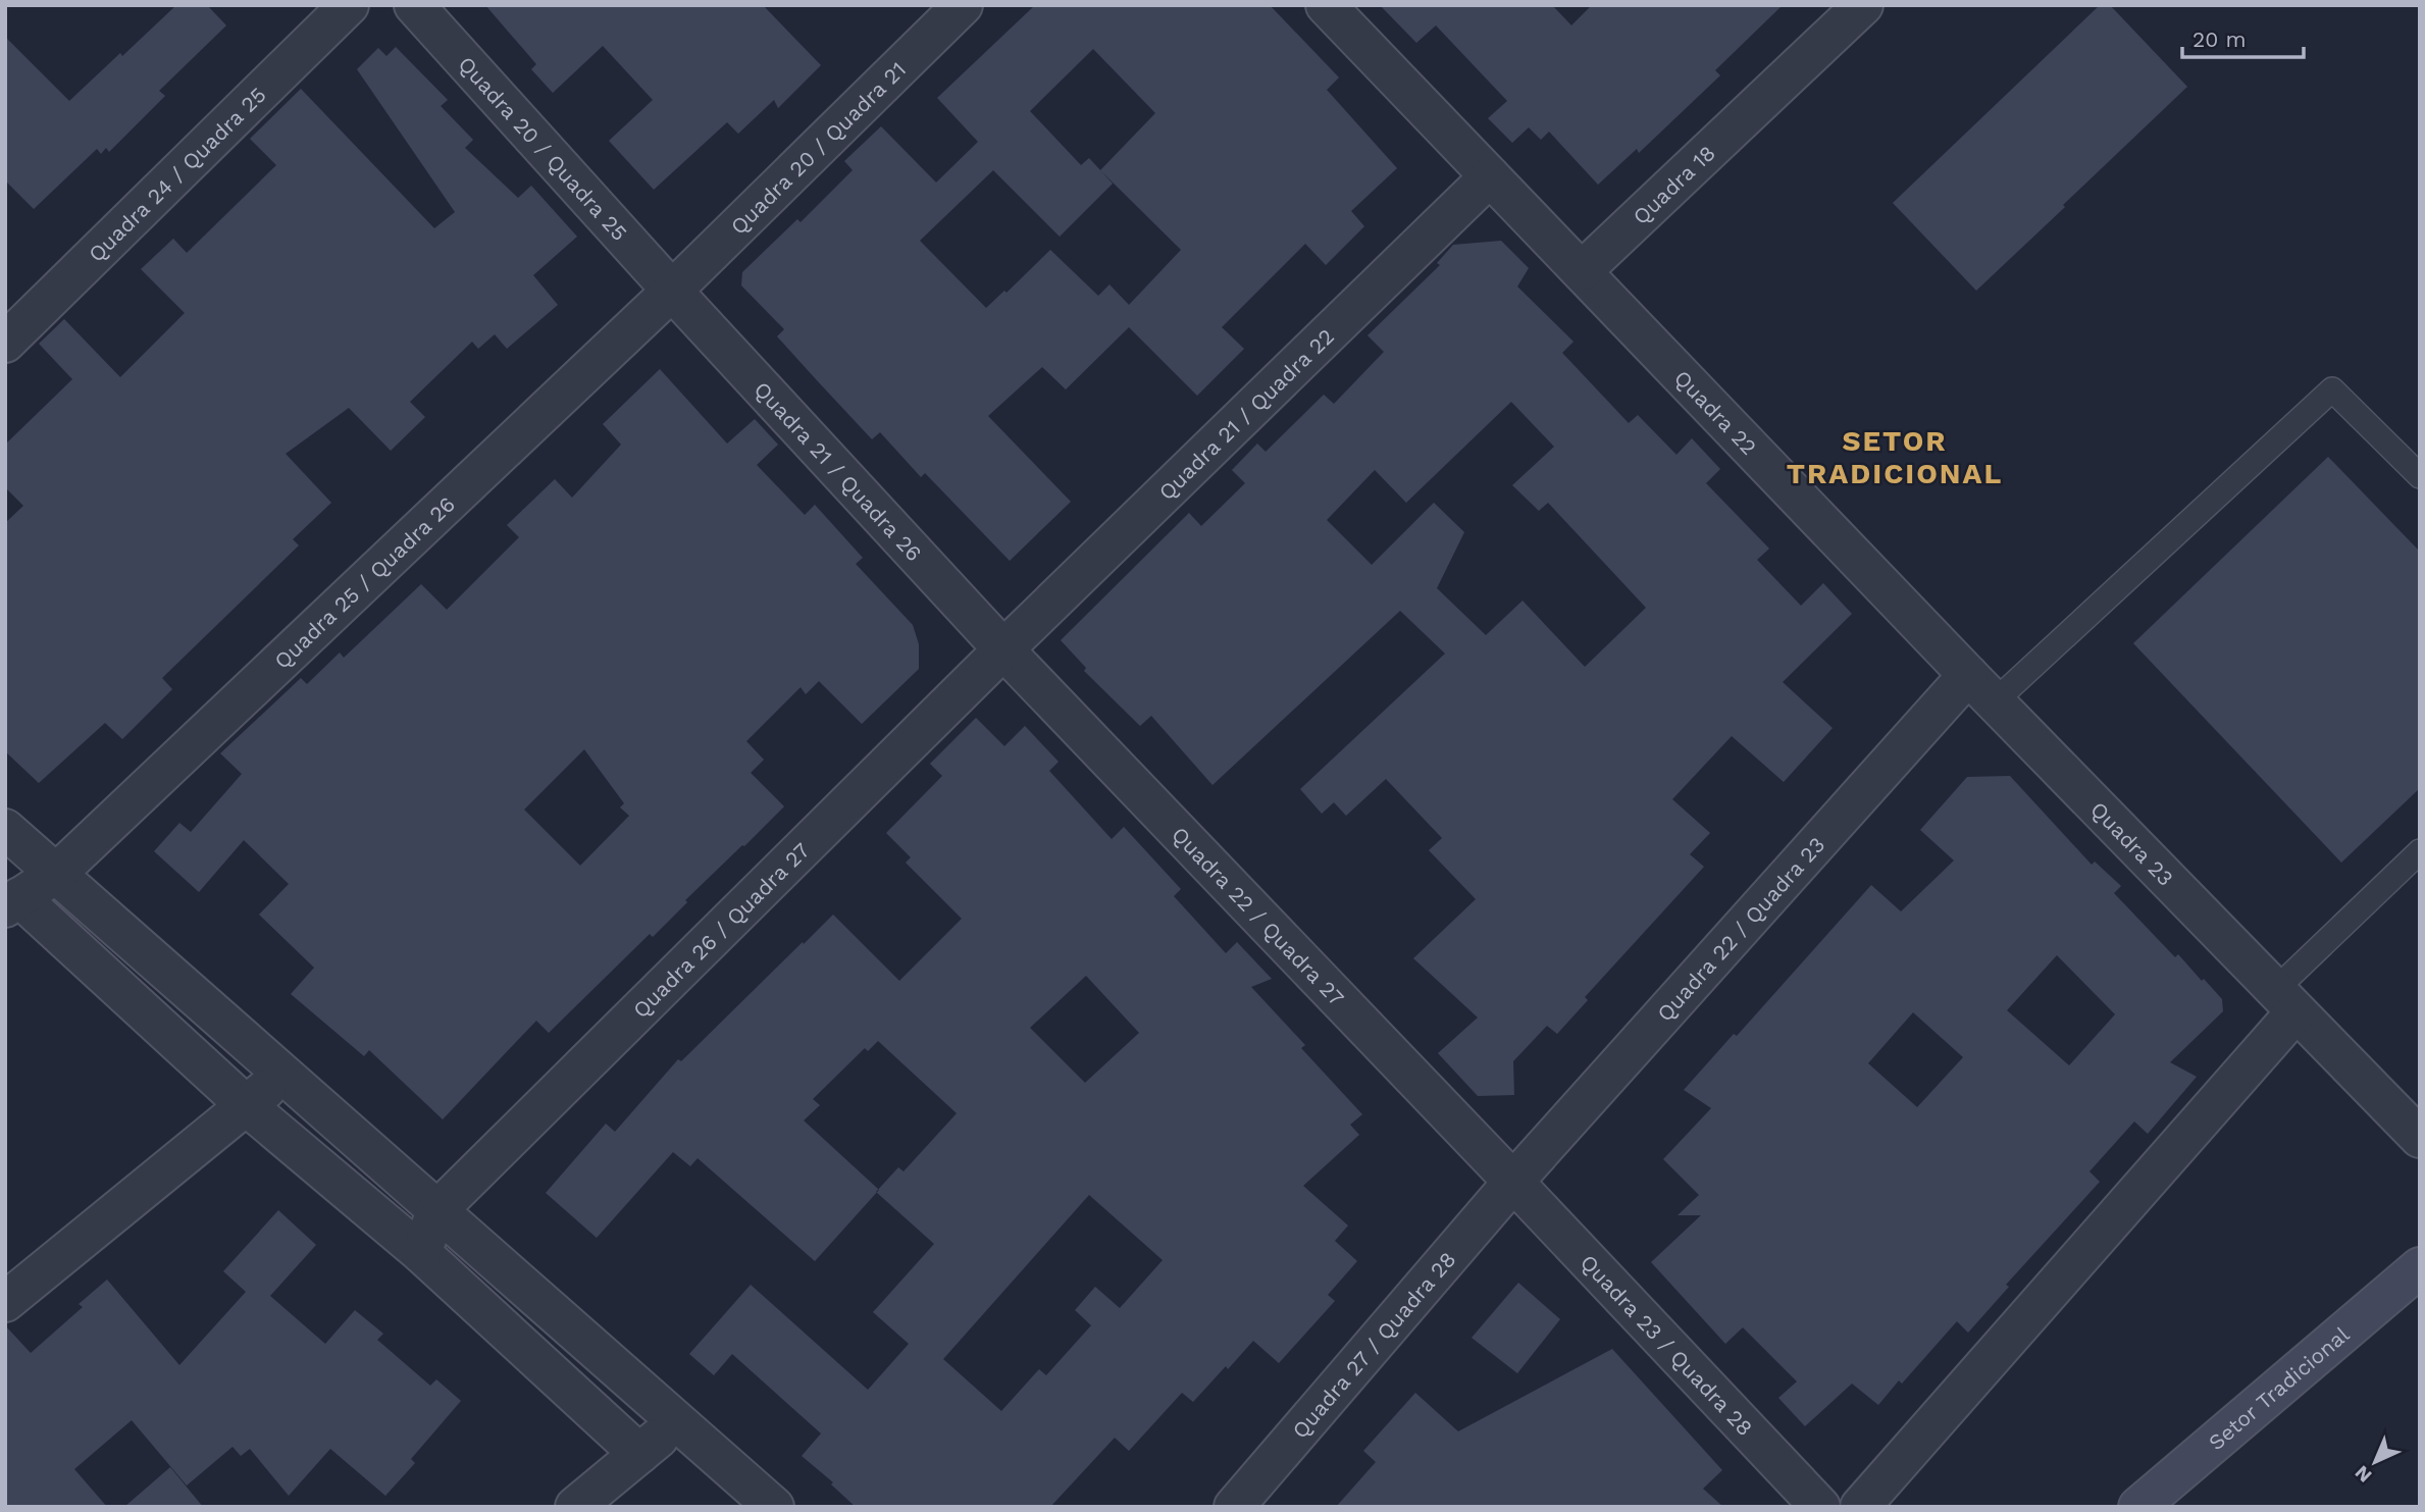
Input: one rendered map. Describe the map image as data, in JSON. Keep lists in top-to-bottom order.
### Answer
{
  "streets": {
    "main road": ["Setor Tradicional"],
    "street": [
      "Quadra 20 / Quadra 25",
      "Quadra 20 / Quadra 21",
      "Quadra 24 / Quadra 25",
      "Quadra 18",
      "Quadra 22",
      "Quadra 21 / Quadra 22",
      "Quadra 21 / Quadra 26",
      "Quadra 25 / Quadra 26",
      "Quadra 23",
      "Quadra 22 / Quadra 27",
      "Quadra 22 / Quadra 23",
      "Quadra 26 / Quadra 27",
      "Quadra 27 / Quadra 28",
      "Quadra 23 / Quadra 28"
    ]
  },
  "crossings": [
    ["Quadra 20 / Quadra 25", "Quadra 20 / Quadra 21"],
    ["Quadra 20 / Quadra 25", "Quadra 21 / Quadra 26"],
    ["Quadra 20 / Quadra 25", "Quadra 25 / Quadra 26"],
    ["Quadra 20 / Quadra 21", "Quadra 21 / Quadra 26"],
    ["Quadra 20 / Quadra 21", "Quadra 25 / Quadra 26"],
    ["Quadra 18", "Quadra 22"],
    ["Quadra 22", "Quadra 23"],
    ["Quadra 22", "Quadra 22 / Quadra 23"],
    ["Quadra 21 / Quadra 22", "Quadra 21 / Quadra 26"],
    ["Quadra 21 / Quadra 22", "Quadra 22 / Quadra 27"],
    ["Quadra 21 / Quadra 22", "Quadra 26 / Quadra 27"],
    ["Quadra 21 / Quadra 26", "Quadra 25 / Quadra 26"],
    ["Quadra 21 / Quadra 26", "Quadra 22 / Quadra 27"],
    ["Quadra 21 / Quadra 26", "Quadra 26 / Quadra 27"],
    ["Quadra 23", "Quadra 22 / Quadra 23"],
    ["Quadra 22 / Quadra 27", "Quadra 22 / Quadra 23"],
    ["Quadra 22 / Quadra 27", "Quadra 26 / Quadra 27"],
    ["Quadra 22 / Quadra 27", "Quadra 27 / Quadra 28"],
    ["Quadra 22 / Quadra 27", "Quadra 23 / Quadra 28"],
    ["Quadra 22 / Quadra 23", "Quadra 27 / Quadra 28"],
    ["Quadra 22 / Quadra 23", "Quadra 23 / Quadra 28"],
    ["Quadra 27 / Quadra 28", "Quadra 23 / Quadra 28"]
  ],
  "districts": ["SETOR TRADICIONAL"],
  "scale_bar": "20 m",
  "north": "bottom left"
}
